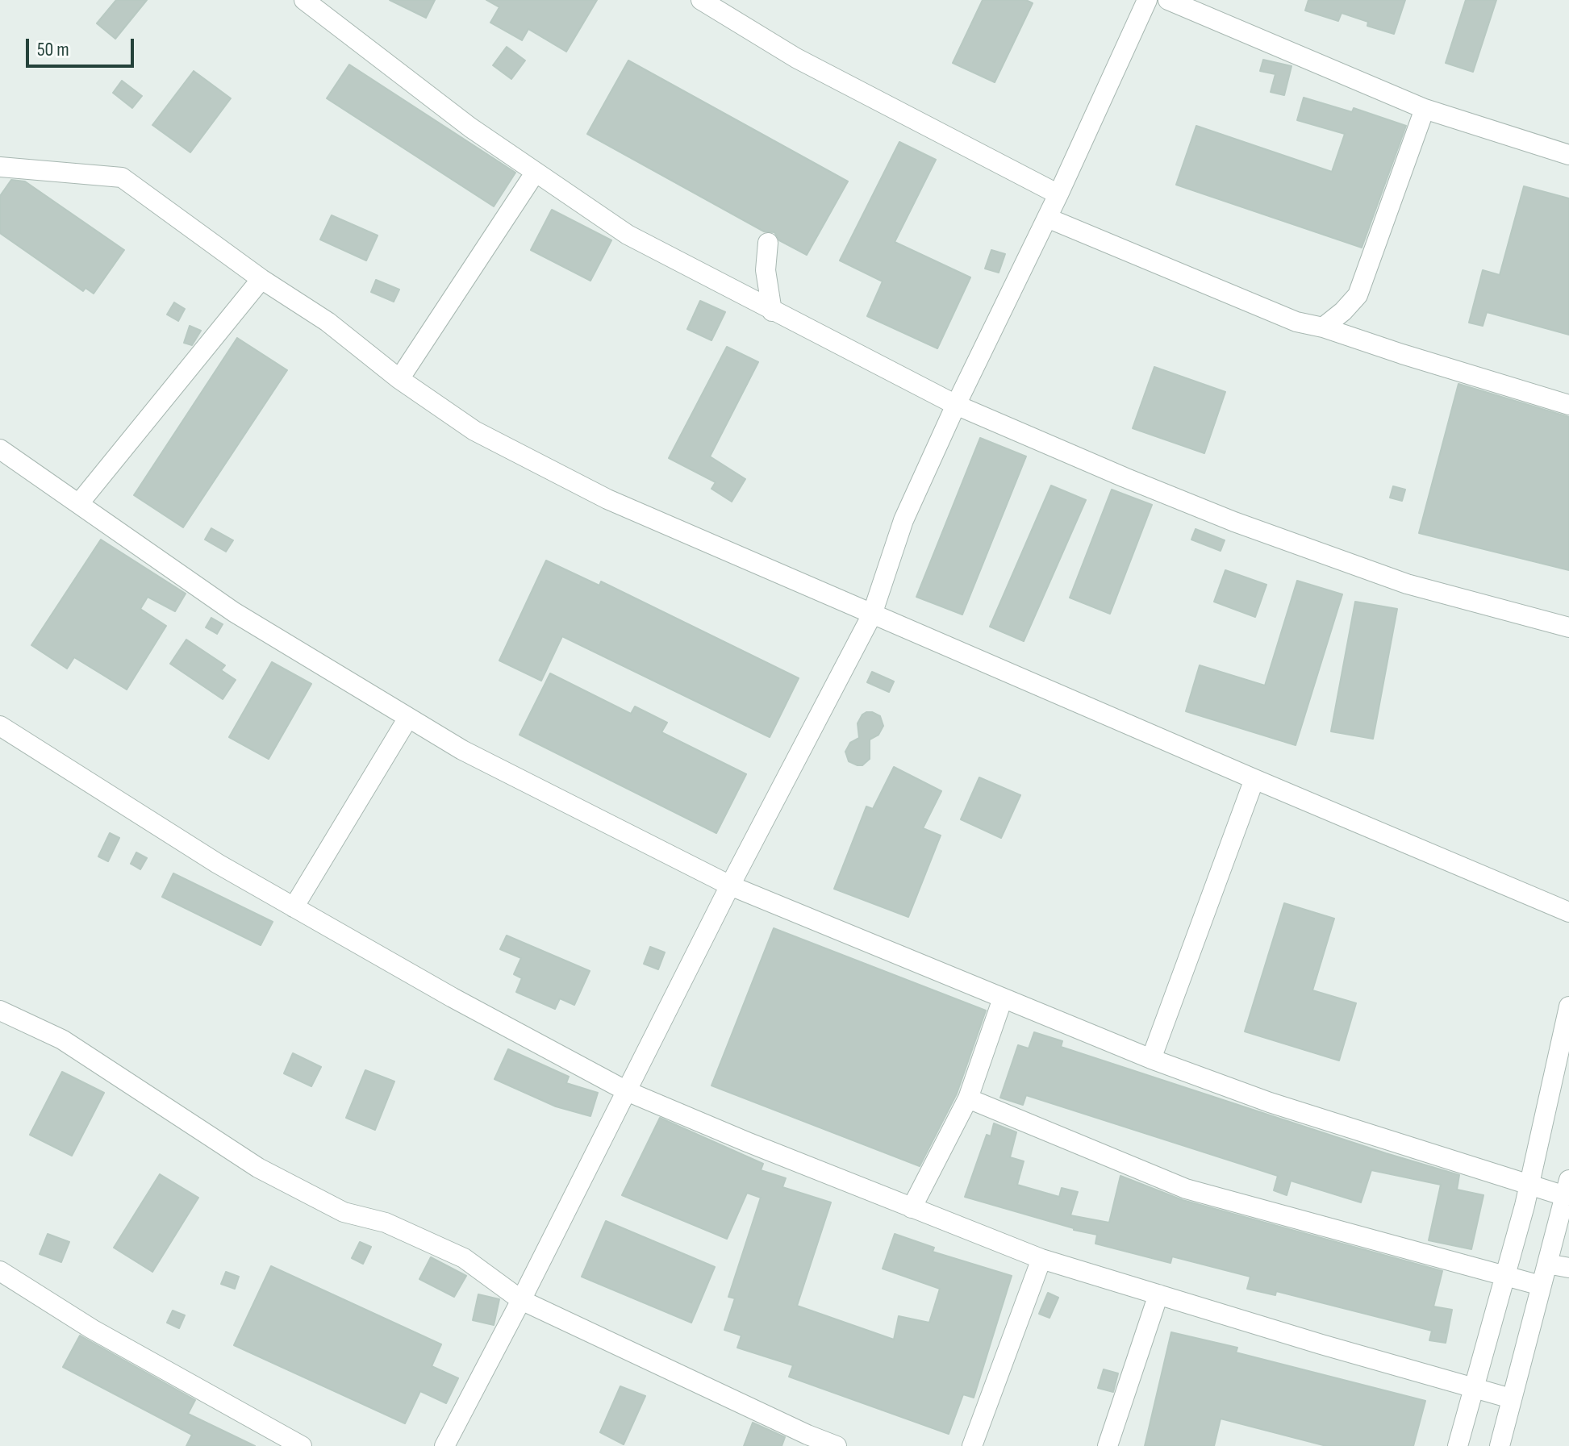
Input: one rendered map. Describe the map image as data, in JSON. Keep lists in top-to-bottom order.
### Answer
{
  "scale_bar": "50 m"
}
